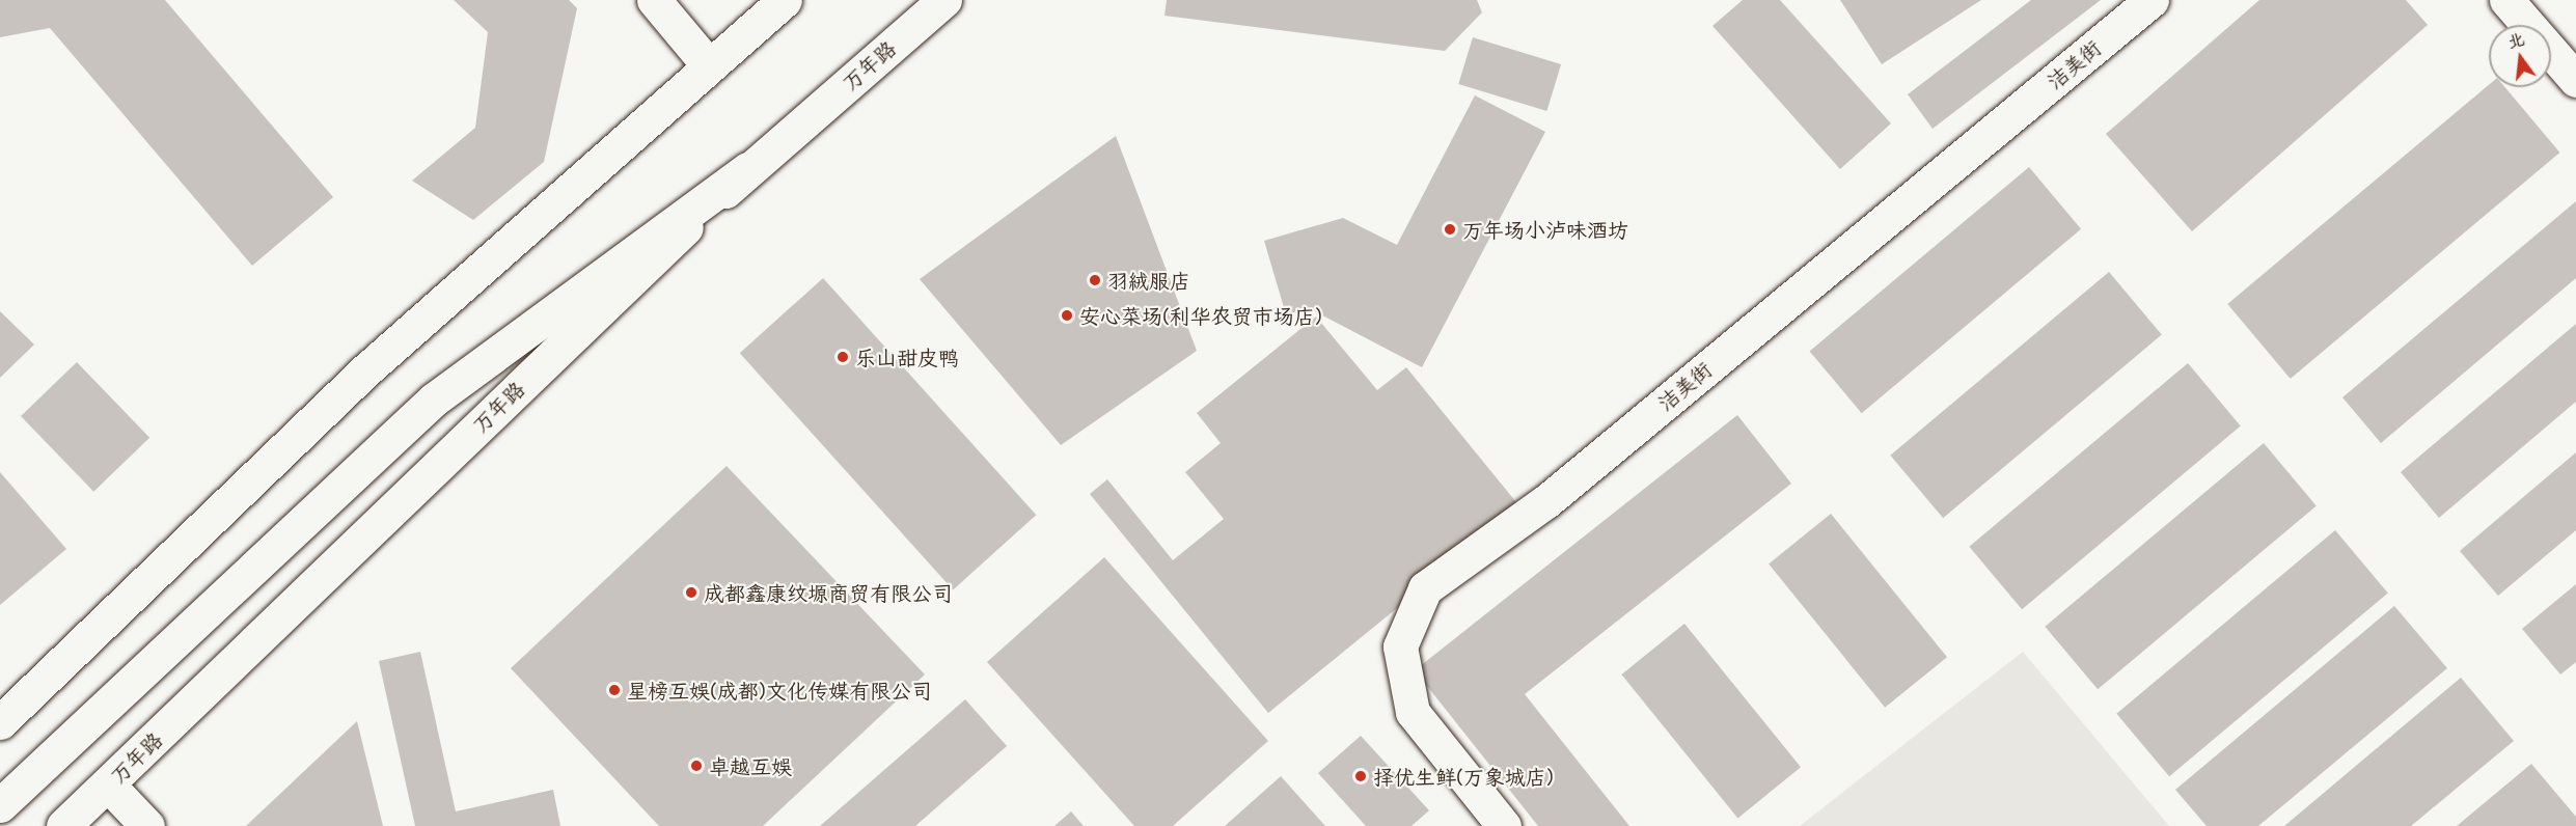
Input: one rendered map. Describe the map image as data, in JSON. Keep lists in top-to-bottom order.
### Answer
{
  "streets": {
    "main road": ["洁美街", "万年路"]
  },
  "places": [
    "万年场小泸味酒坊",
    "羽絨服店",
    "安心菜场(利华农贸市场店)",
    "乐山甜皮鸭",
    "成都鑫康纹塬商贸有限公司",
    "星榜互娱(成都)文化传媒有限公司",
    "卓越互娱",
    "择优生鲜(万象城店)"
  ],
  "north": "top"
}
